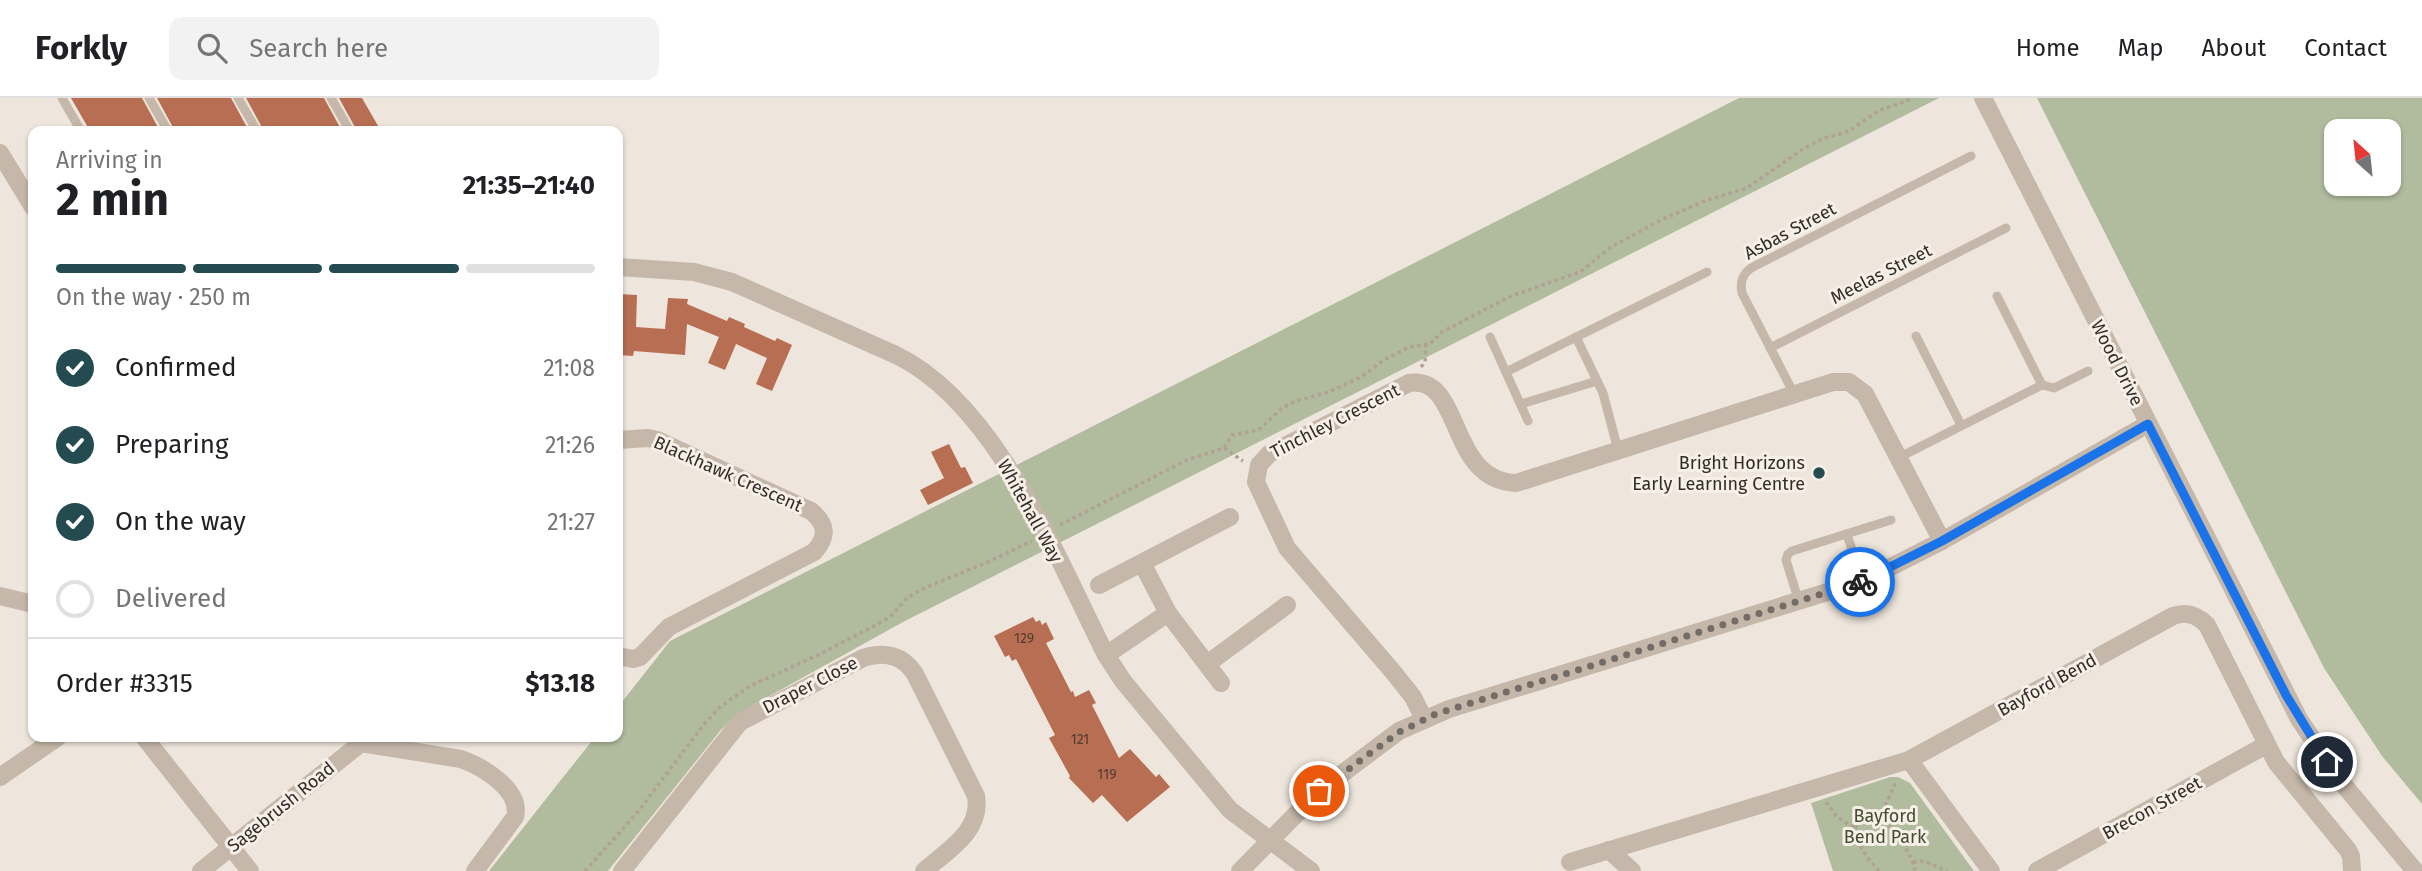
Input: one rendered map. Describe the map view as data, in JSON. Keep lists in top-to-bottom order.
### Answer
{
  "streets": {
    "street": [
      "Wood Drive",
      "Tinchley Crescent",
      "Blackhawk Crescent",
      "Whitehall Way",
      "Draper Close",
      "Bayford Bend",
      "Sagebrush Road",
      "Brecon Street"
    ],
    "lane": ["Asbas Street", "Meelas Street"]
  },
  "crossings": [
    ["Asbas Street", "Meelas Street"],
    ["Asbas Street", "Tinchley Crescent"],
    ["Bayford Bend", "Brecon Street"]
  ],
  "parks": ["Bayford Bend Park"],
  "places": ["Bright Horizons Early Learning Centre"],
  "house_numbers": ["129", "121", "119"],
  "north": "top left",
  "page": {
    "header": "Forkly",
    "search": "Search here",
    "nav": [
      "Home",
      "Map",
      "About",
      "Contact"
    ],
    "heading": ["2 min", "Arriving in", "21:35–21:40"],
    "panel": ["Order #3315", "$13.18"],
    "bar": "On the way · 250 m",
    "list": [
      ["Confirmed", "21:08"],
      ["Preparing", "21:26"],
      ["On the way", "21:27"],
      "Delivered"
    ]
  }
}
